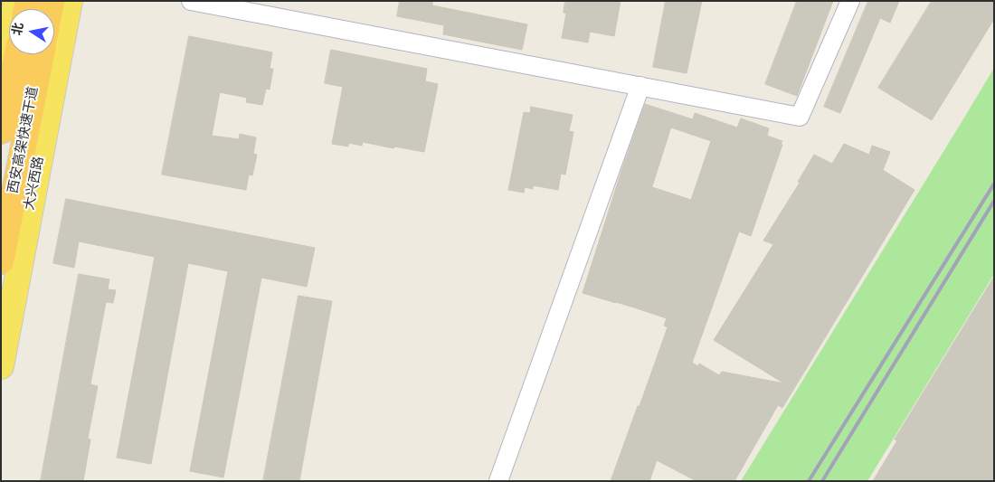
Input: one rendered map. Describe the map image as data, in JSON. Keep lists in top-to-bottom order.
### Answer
{
  "streets": {
    "highway": ["西安高架快速干道"],
    "main road": ["大兴西路"]
  },
  "north": "left"
}
